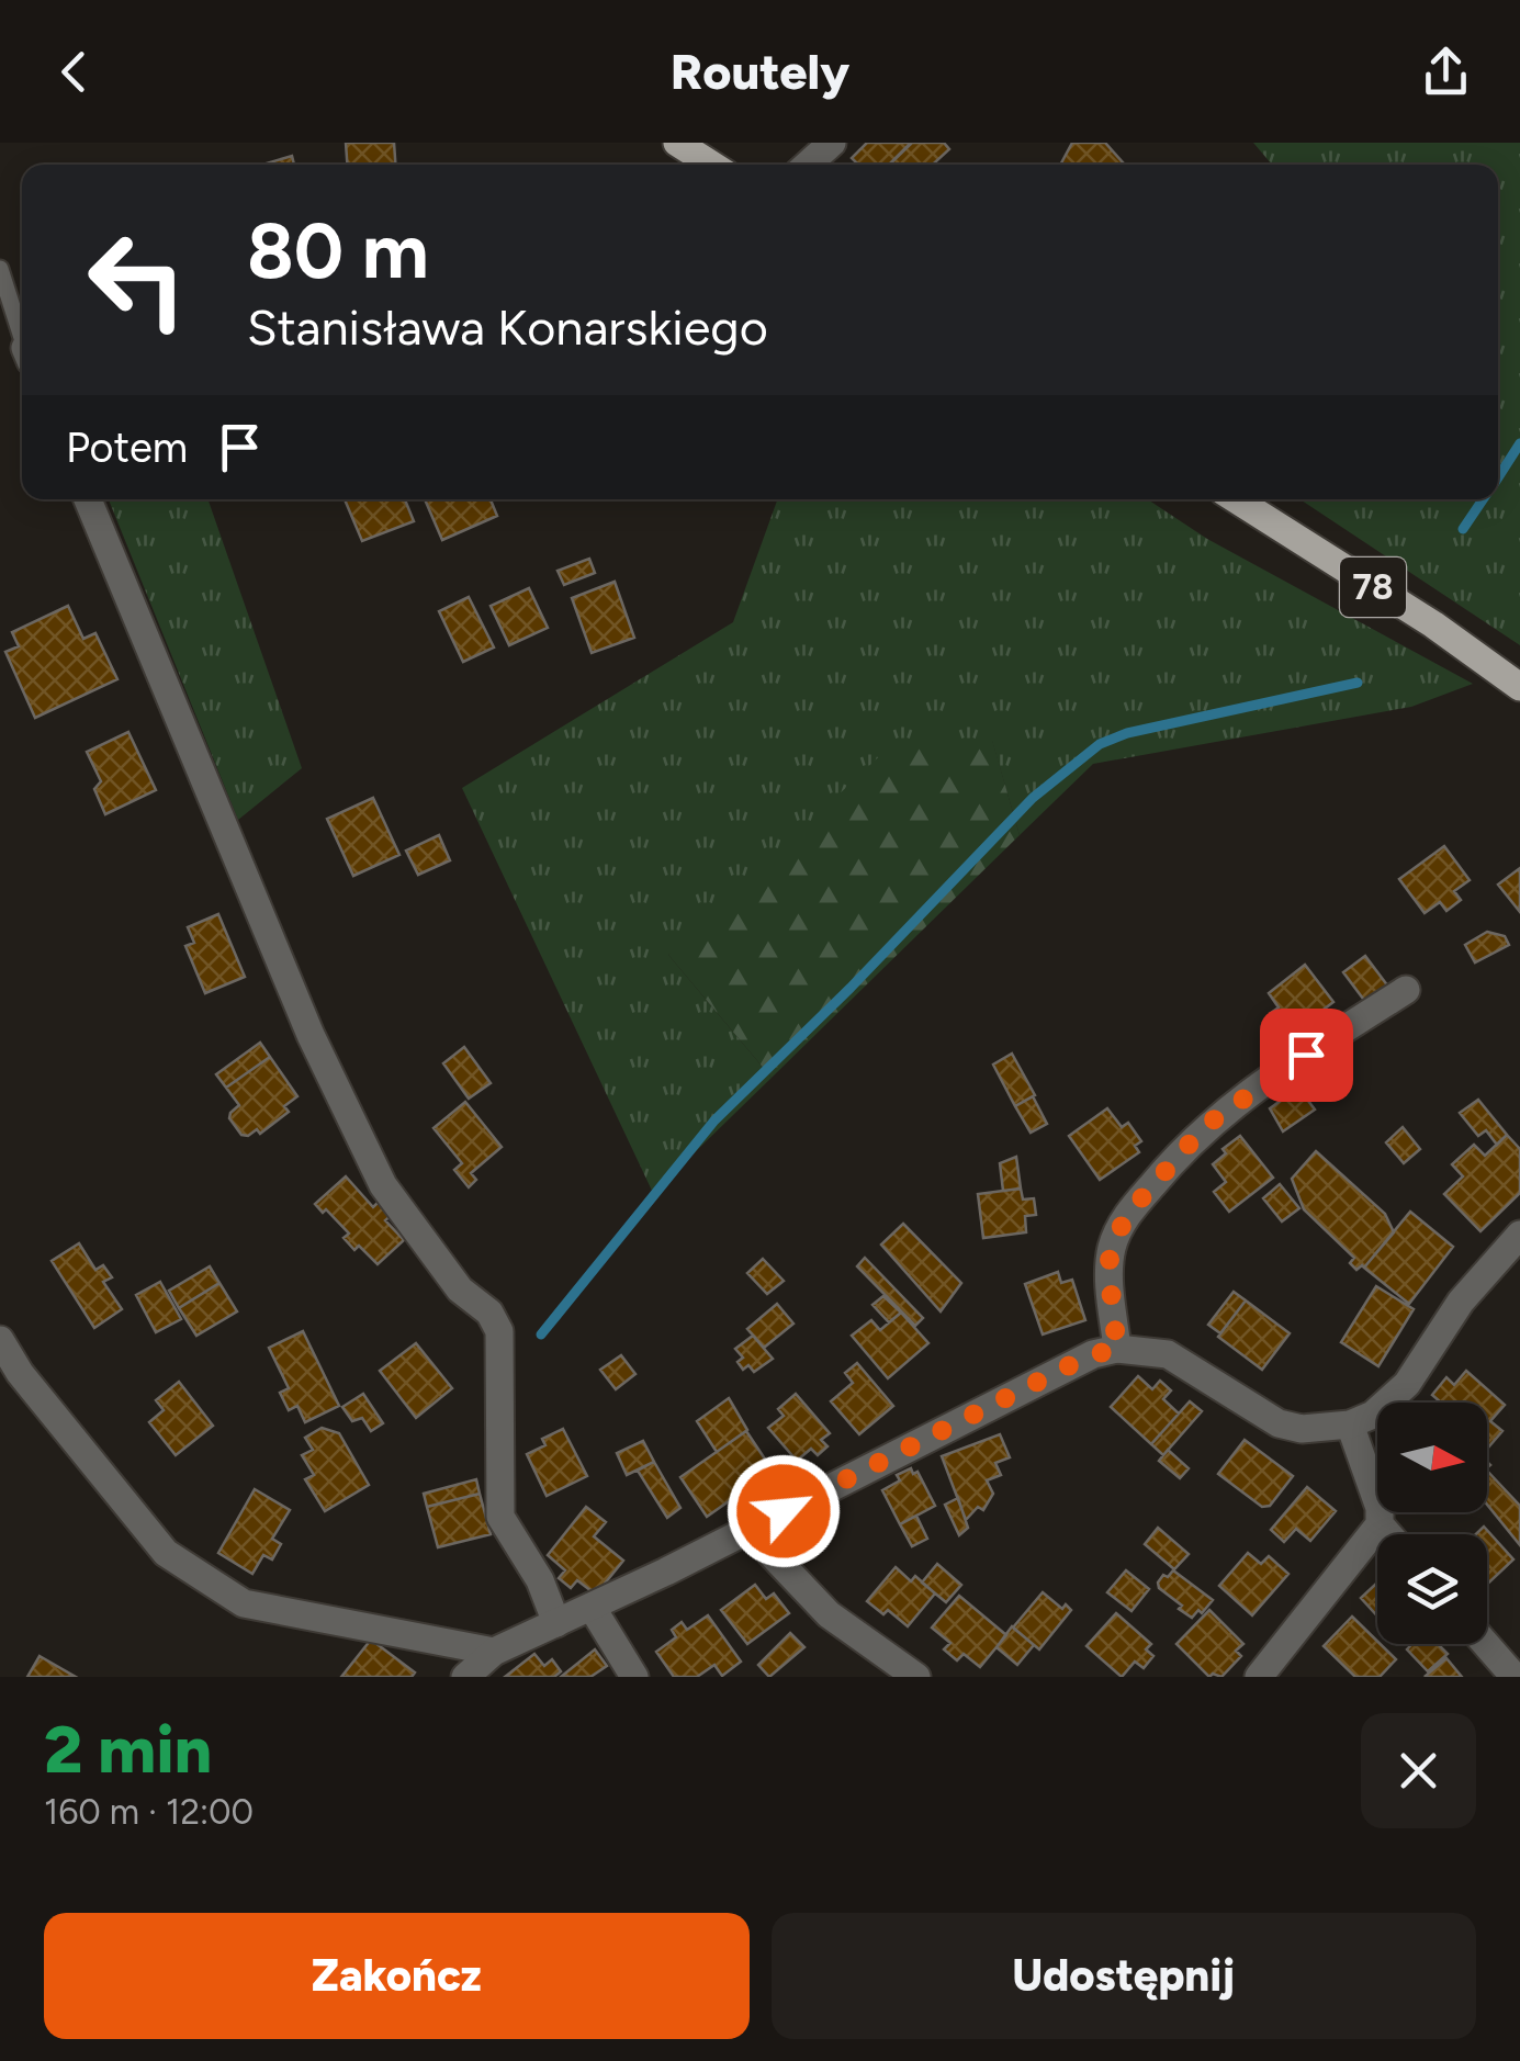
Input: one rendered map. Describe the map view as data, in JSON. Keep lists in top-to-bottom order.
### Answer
{
  "streets": {
    "main road": ["78"]
  },
  "north": "right",
  "page": {
    "header": "Routely",
    "turn": ["80 m", "Stanisława Konarskiego"],
    "then": "Potem",
    "heading": ["2 min", "160 m · 12:00"],
    "buttons": ["Zakończ", "Udostępnij"]
  }
}
